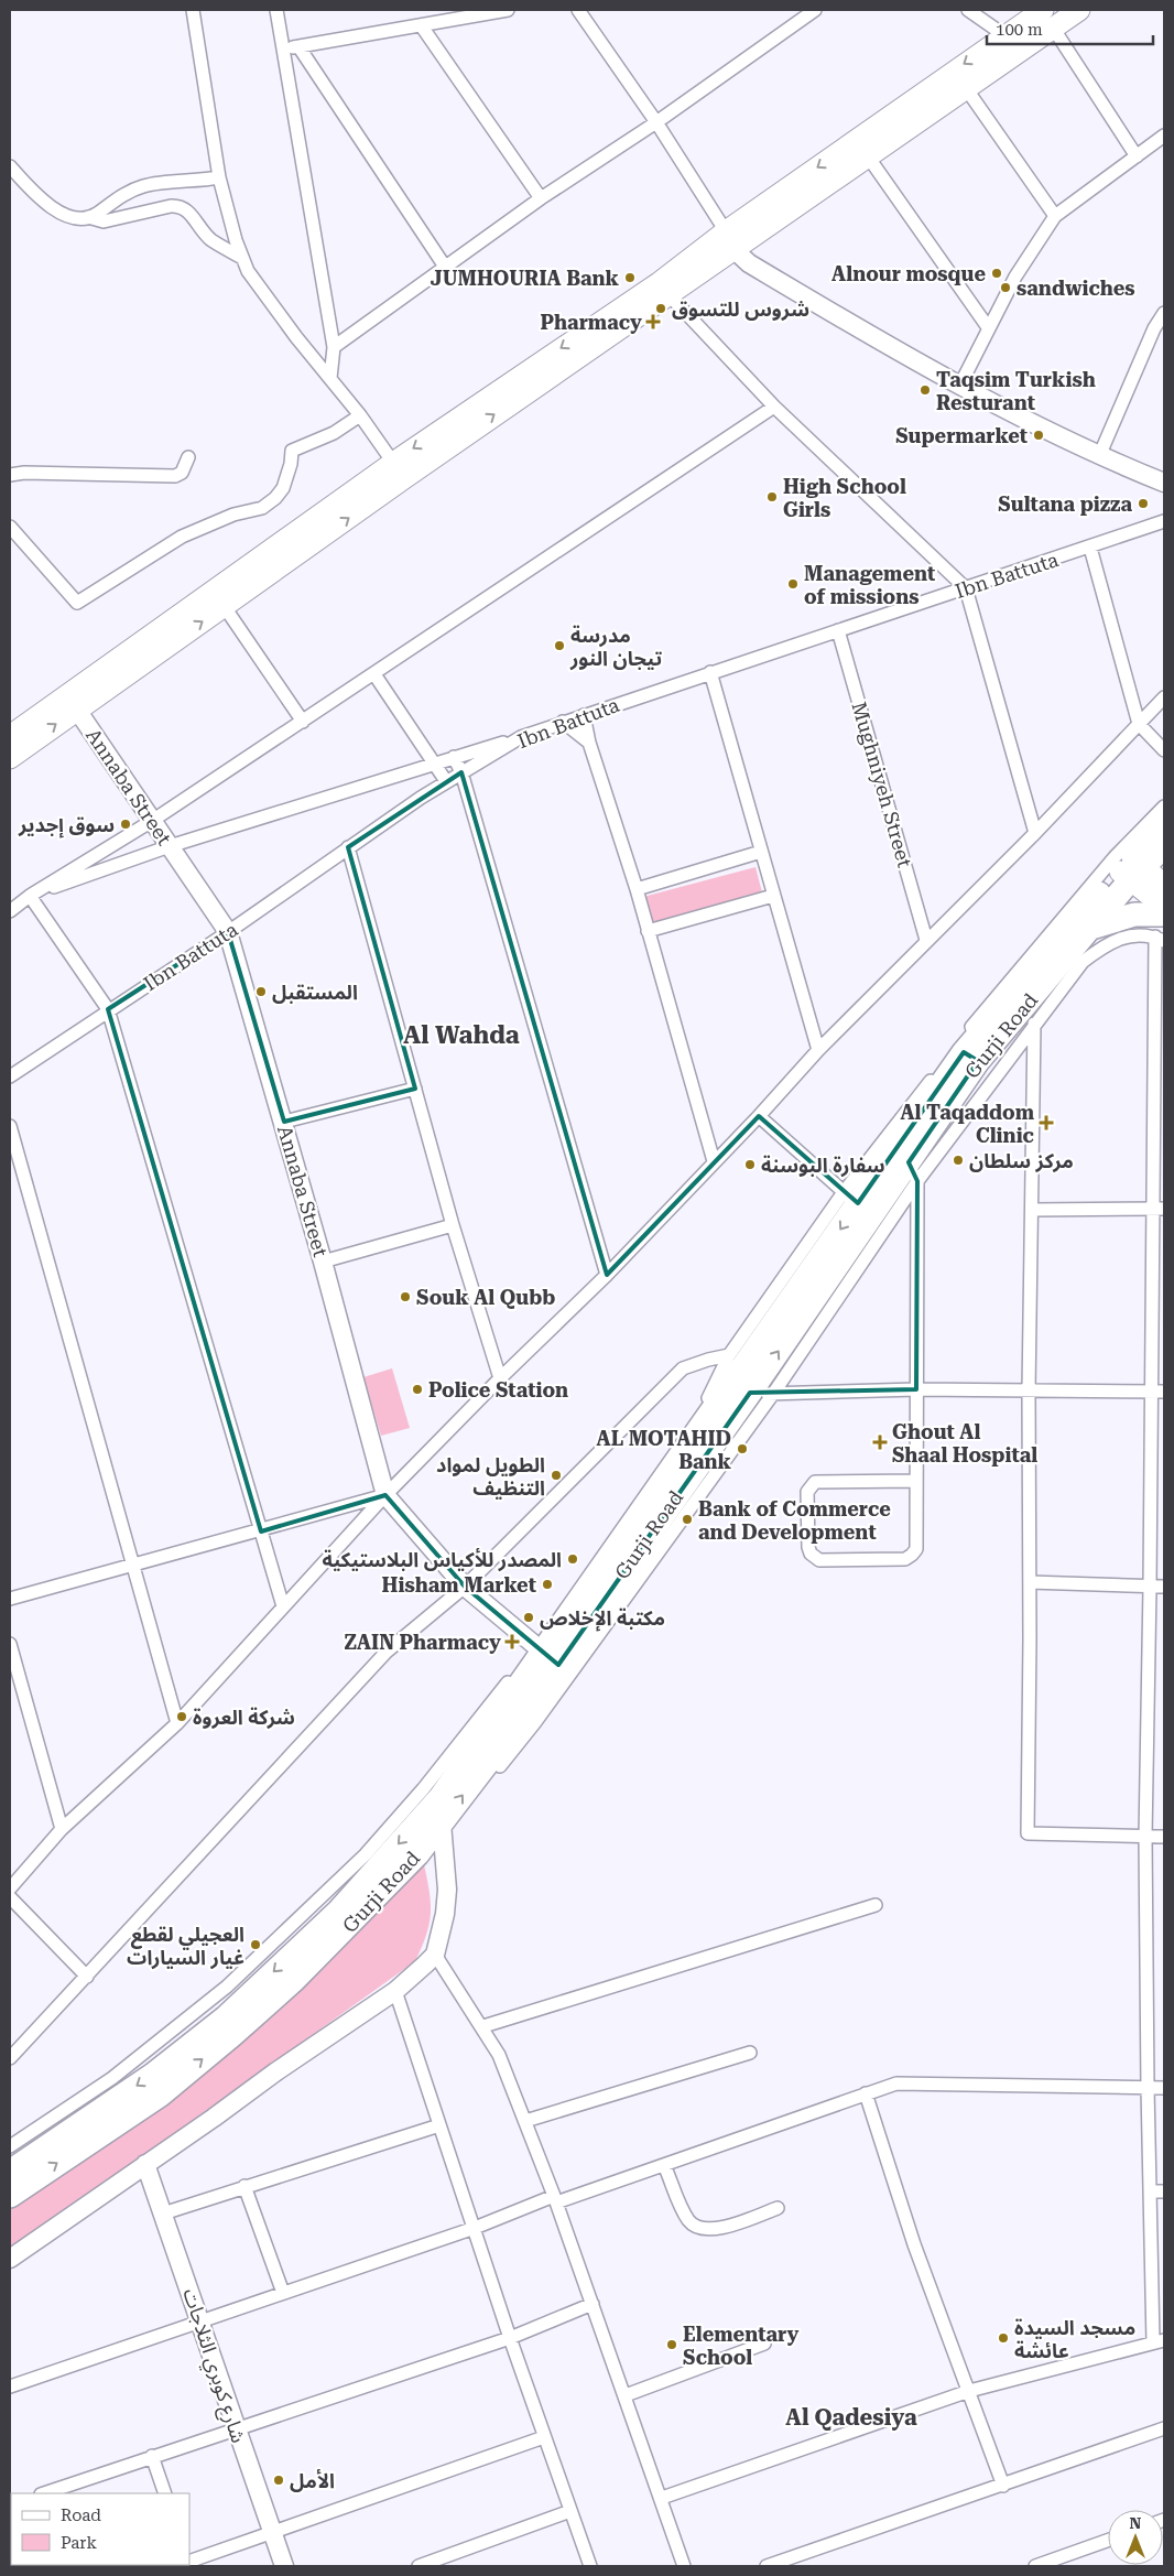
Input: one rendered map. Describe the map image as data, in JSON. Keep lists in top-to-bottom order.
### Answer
{
  "streets": {
    "highway": ["Gurji Road"],
    "main road": ["Annaba Street", "شارع كوبري الثلاجات"],
    "street": ["Ibn Battuta", "Mughniyeh Street"]
  },
  "crossings": [
    ["Ibn Battuta", "Mughniyeh Street"],
    ["Ibn Battuta", "Annaba Street"],
    ["Annaba Street", "Gurji Road"]
  ],
  "districts": ["Al Wahda", "Al Qadesiya"],
  "places": {
    "other": [
      "Alnour mosque",
      "JUMHOURIA Bank",
      "sandwiches",
      "شروس للتسوق",
      "Taqsim Turkish Resturant",
      "Supermarket",
      "High School Girls",
      "Sultana pizza",
      "Management of missions",
      "مدرسة تيجان النور",
      "سوق إجدير",
      "المستقبل",
      "مركز سلطان",
      "سفارة البوسنة",
      "Souk Al Qubb",
      "Police Station",
      "AL MOTAHID Bank",
      "الطويل لمواد التنظيف",
      "Bank of Commerce and Development",
      "المصدر للأكياس البلاستيكية",
      "Hisham Market",
      "مكتبة الإخلاص",
      "شركة العروة",
      "العجيلي لقطع غيار السيارات",
      "مسجد السيدة عائشة",
      "Elementary School",
      "الأمل"
    ],
    "health": [
      "Pharmacy",
      "Al Taqaddom Clinic",
      "Ghout Al Shaal Hospital",
      "ZAIN Pharmacy"
    ]
  },
  "legend": ["Road", "Park"],
  "scale_bar": "100 m",
  "north": "top"
}
